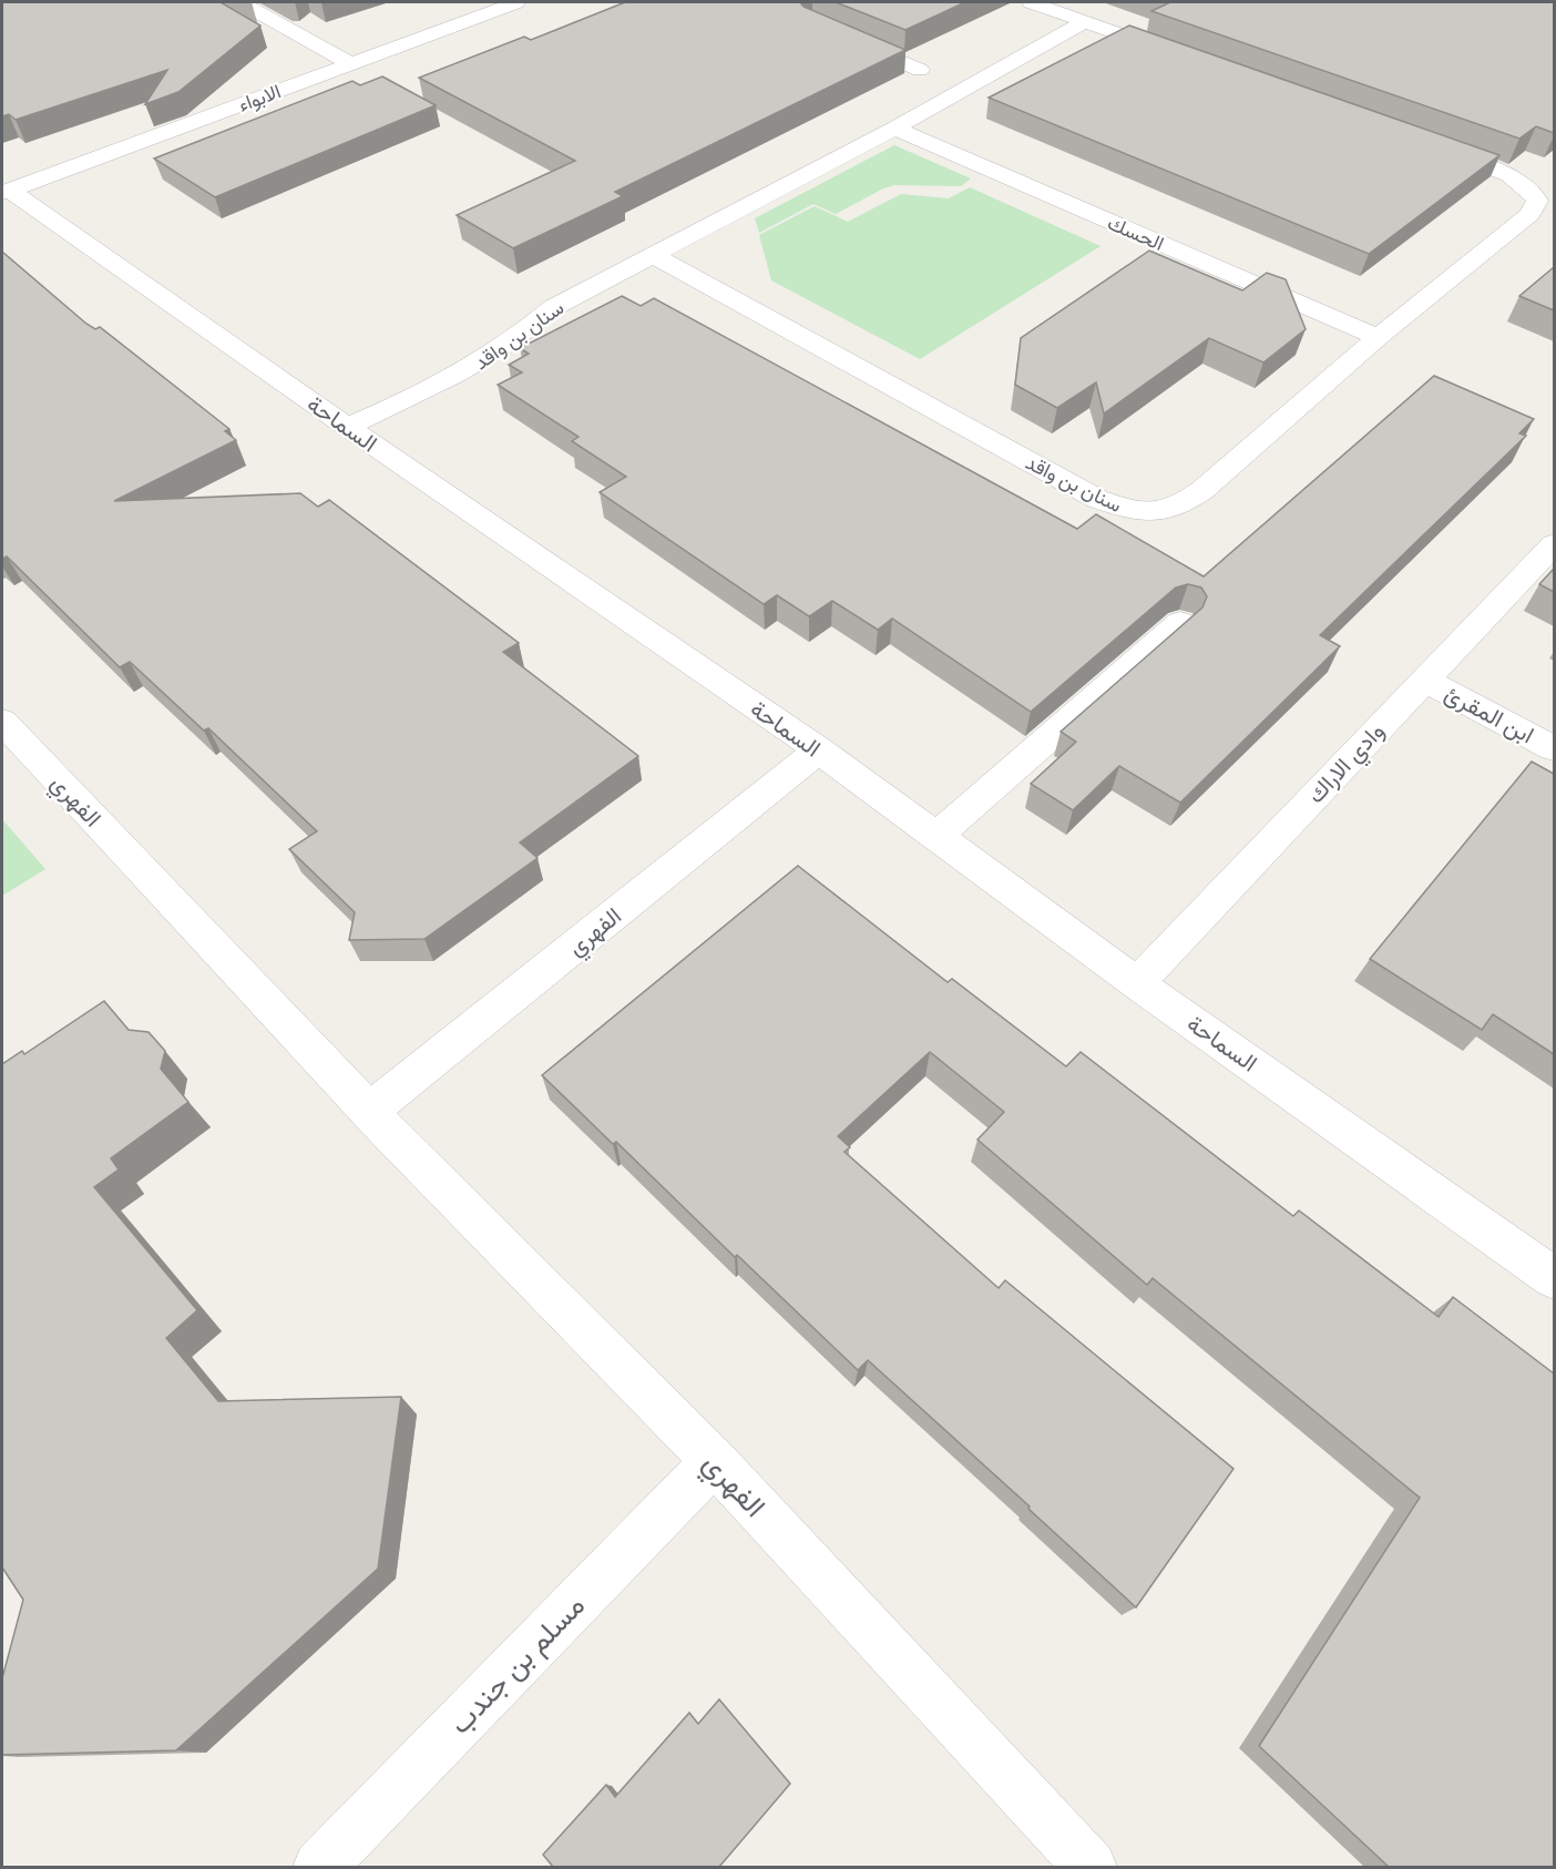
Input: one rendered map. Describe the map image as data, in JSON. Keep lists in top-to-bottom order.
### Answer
{
  "streets": {
    "street": [
      "الابواء",
      "الحسك",
      "سنان بن واقد",
      "السماحة",
      "ابن المقرئ",
      "وادي الاراك",
      "الفهري",
      "مسلم بن جندب"
    ]
  },
  "crossings": [
    ["الابواء", "السماحة"],
    ["الحسك", "سنان بن واقد"],
    ["سنان بن واقد", "السماحة"],
    ["السماحة", "وادي الاراك"],
    ["السماحة", "الفهري"],
    ["ابن المقرئ", "وادي الاراك"],
    ["الفهري", "مسلم بن جندب"]
  ]
}
